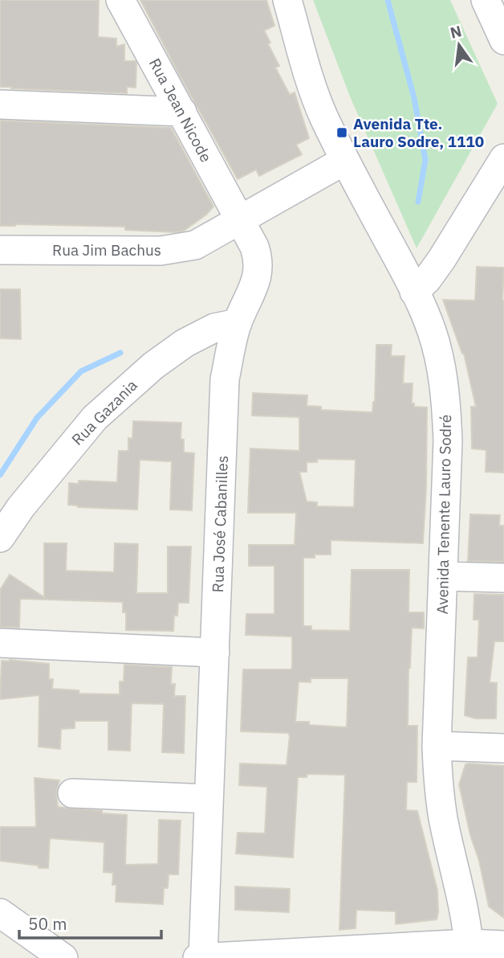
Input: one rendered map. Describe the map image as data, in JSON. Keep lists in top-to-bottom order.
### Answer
{
  "streets": {
    "street": [
      "Rua Jean Nicode",
      "Rua Jim Bachus",
      "Rua Gazania",
      "Avenida Tenente Lauro Sodré",
      "Rua José Cabanilles"
    ]
  },
  "crossings": [
    ["Rua Jean Nicode", "Rua Jim Bachus"],
    ["Rua Jean Nicode", "Rua José Cabanilles"],
    ["Rua Jim Bachus", "Rua José Cabanilles"],
    ["Rua Gazania", "Rua José Cabanilles"]
  ],
  "places": {
    "transit": ["Avenida Tte. Lauro Sodre, 1110"]
  },
  "scale_bar": "50 m",
  "north": "top"
}
